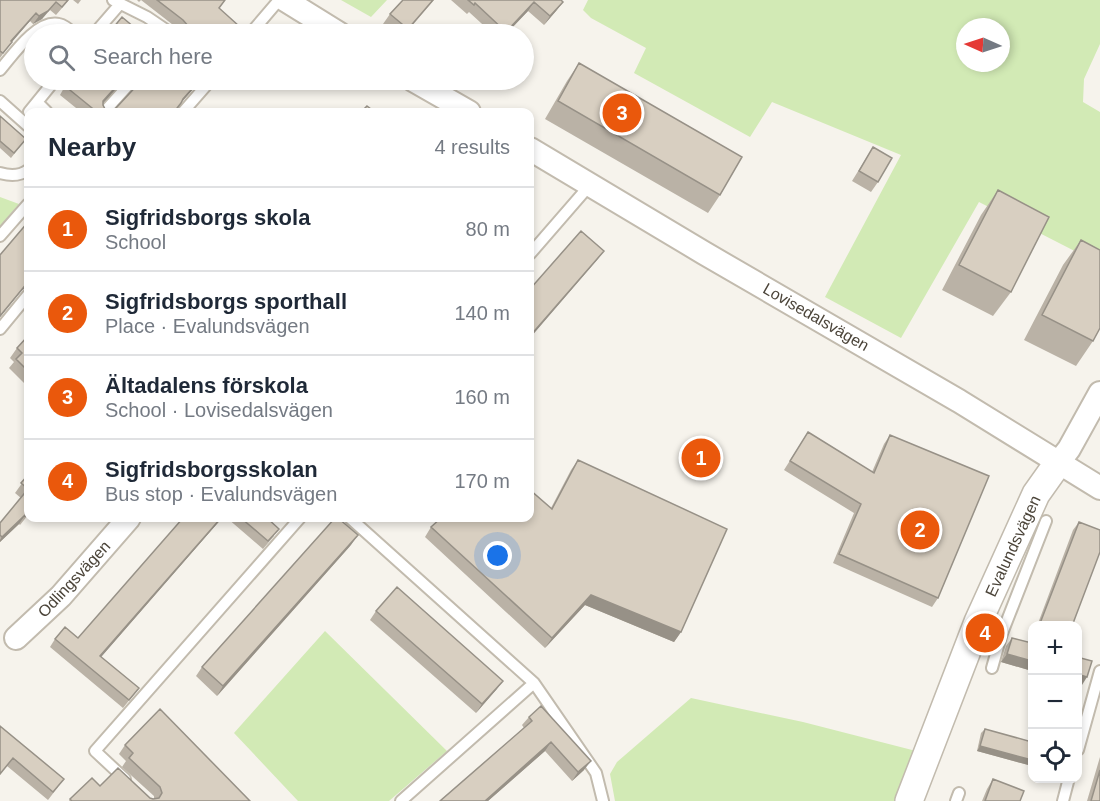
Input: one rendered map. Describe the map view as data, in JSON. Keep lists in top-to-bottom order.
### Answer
{
  "streets": {
    "street": ["Lovisedalsvägen", "Evalundsvägen", "Odlingsvägen"]
  },
  "crossings": [
    ["Lovisedalsvägen", "Evalundsvägen"]
  ],
  "north": "left",
  "page": {
    "search": "Search here",
    "pins": [
      "3",
      "1",
      "2",
      "4"
    ],
    "heading": ["Nearby", "4 results"],
    "list": [
      {
        "mark": "1",
        "name": "Sigfridsborgs skola",
        "note": "School",
        "value": "80 m"
      },
      {
        "mark": "2",
        "name": "Sigfridsborgs sporthall",
        "note": "Place · Evalundsvägen",
        "value": "140 m"
      },
      {
        "mark": "3",
        "name": "Ältadalens förskola",
        "note": "School · Lovisedalsvägen",
        "value": "160 m"
      },
      {
        "mark": "4",
        "name": "Sigfridsborgsskolan",
        "note": "Bus stop · Evalundsvägen",
        "value": "170 m"
      }
    ],
    "map_buttons": ["+", "−"]
  }
}
